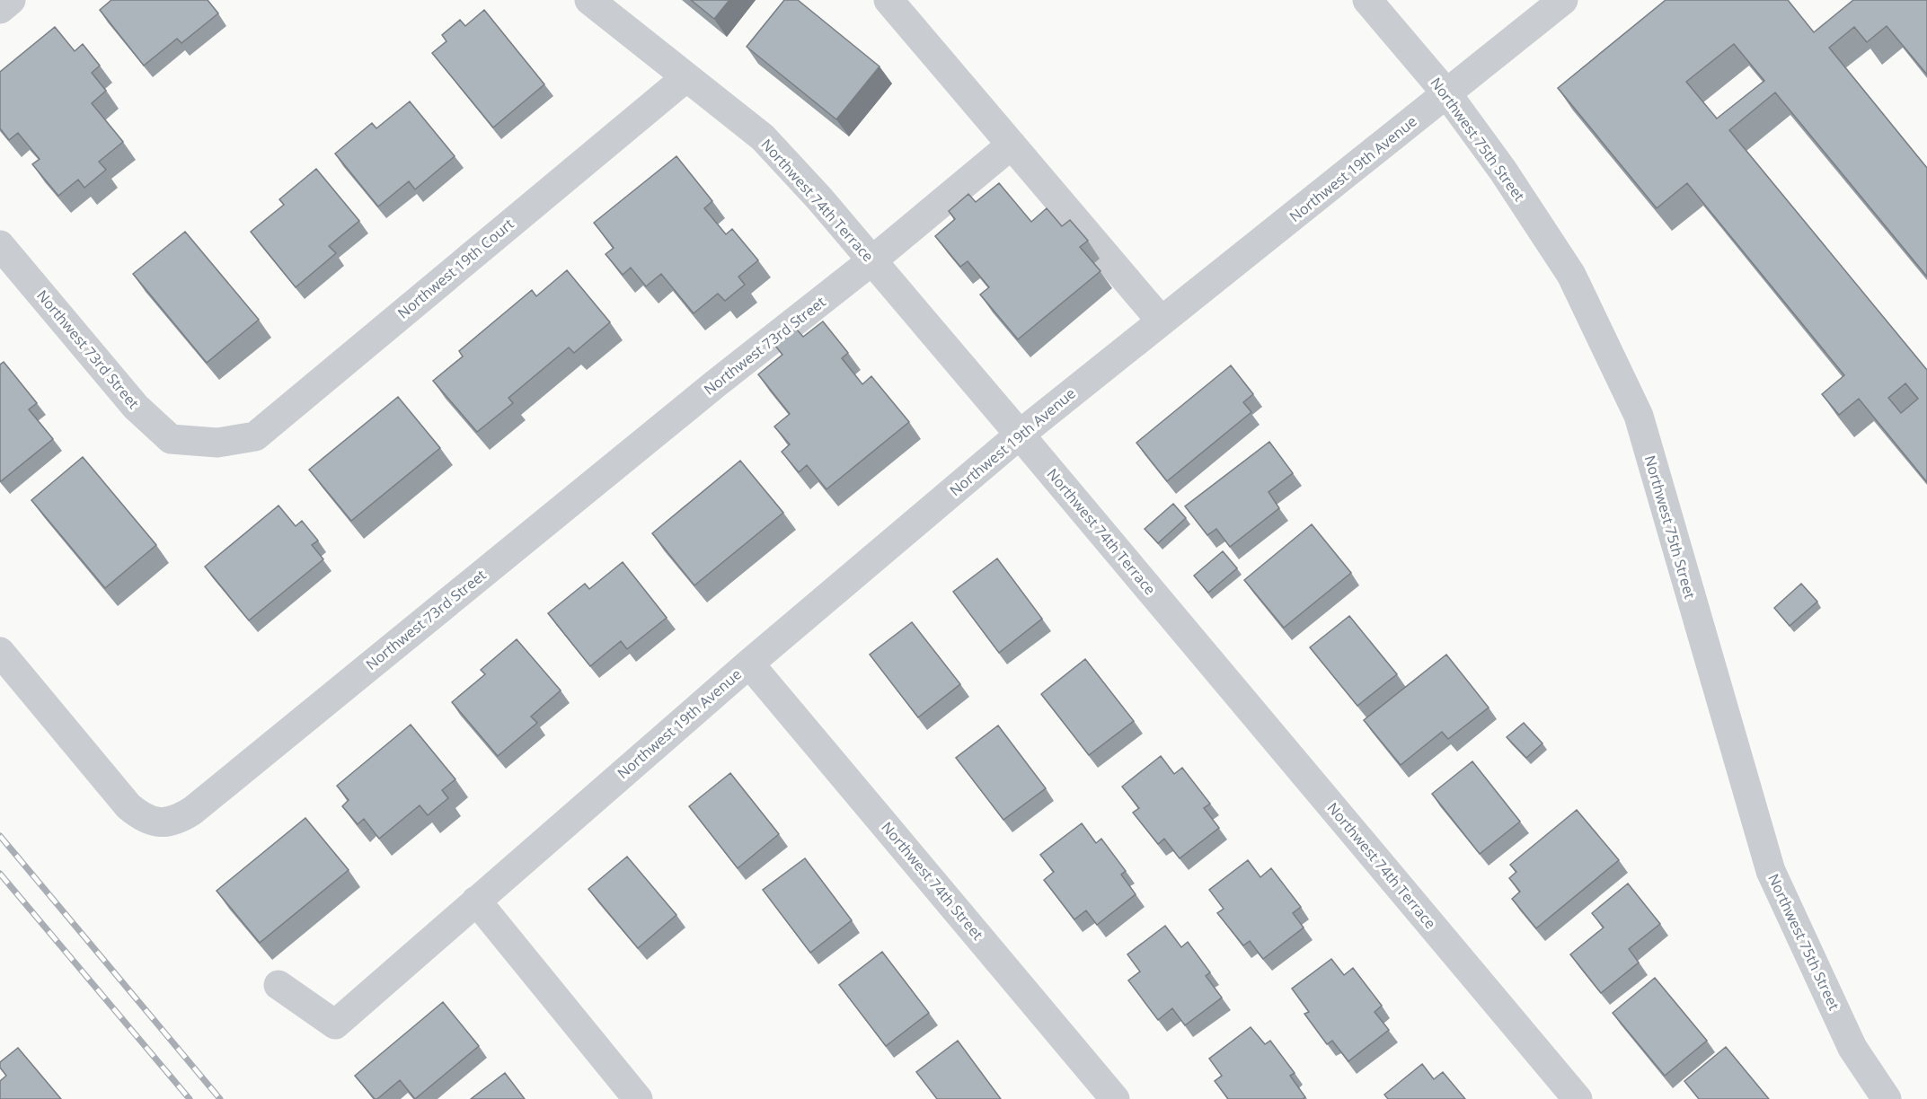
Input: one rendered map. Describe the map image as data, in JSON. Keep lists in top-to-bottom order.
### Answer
{
  "streets": {
    "street": [
      "Northwest 75th Street",
      "Northwest 19th Avenue",
      "Northwest 74th Terrace",
      "Northwest 19th Court",
      "Northwest 73rd Street",
      "Northwest 74th Street"
    ]
  },
  "crossings": [
    ["Northwest 75th Street", "Northwest 19th Avenue"],
    ["Northwest 19th Avenue", "Northwest 74th Terrace"],
    ["Northwest 19th Avenue", "Northwest 74th Street"],
    ["Northwest 74th Terrace", "Northwest 19th Court"],
    ["Northwest 74th Terrace", "Northwest 73rd Street"],
    ["Northwest 19th Court", "Northwest 73rd Street"]
  ]
}
